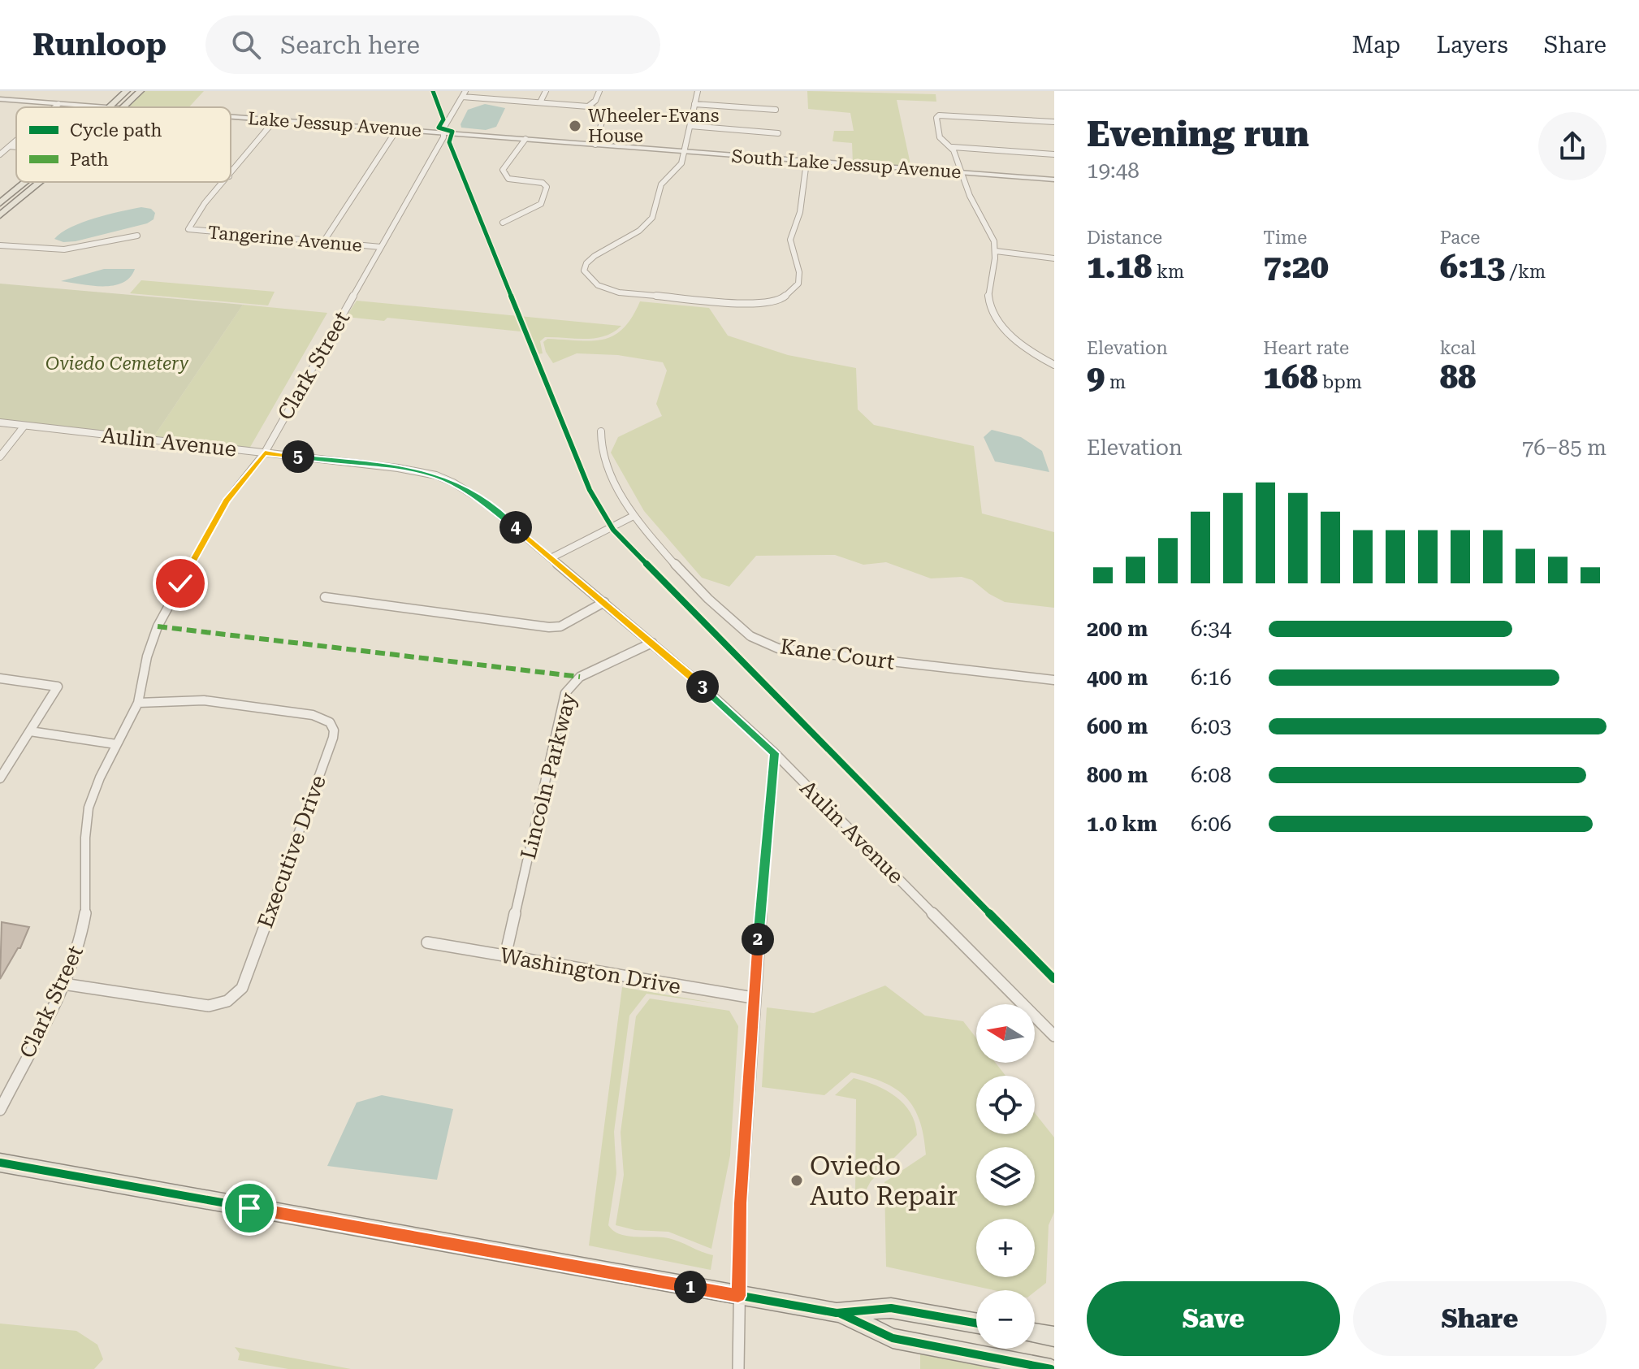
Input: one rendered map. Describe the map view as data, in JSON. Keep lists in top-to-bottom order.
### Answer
{
  "streets": {
    "street": [
      "Lake Jessup Avenue",
      "South Lake Jessup Avenue",
      "Tangerine Avenue",
      "Clark Street",
      "Aulin Avenue",
      "Kane Court",
      "Lincoln Parkway",
      "Executive Drive",
      "Washington Drive"
    ]
  },
  "crossings": [
    ["Lake Jessup Avenue", "South Lake Jessup Avenue"],
    ["Lake Jessup Avenue", "Clark Street"],
    ["South Lake Jessup Avenue", "Clark Street"],
    ["Tangerine Avenue", "Clark Street"],
    ["Clark Street", "Aulin Avenue"],
    ["Clark Street", "Executive Drive"],
    ["Aulin Avenue", "Lincoln Parkway"],
    ["Lincoln Parkway", "Washington Drive"]
  ],
  "parks": ["Oviedo Cemetery"],
  "places": ["Wheeler-Evans House", "Oviedo Auto Repair"],
  "legend": ["Cycle path", "Path"],
  "north": "left",
  "page": {
    "header": "Runloop",
    "search": "Search here",
    "nav": ["Map", "Layers", "Share"],
    "heading": ["Evening run", "19:48"],
    "stats": [
      ["Distance", "1.18 km"],
      ["Time", "7:20"],
      ["Pace", "6:13 /km"],
      ["Elevation", "9 m"],
      ["Heart rate", "168 bpm"],
      ["kcal", "88"]
    ],
    "chart": ["Elevation", "76–85 m"],
    "pins": [
      "5",
      "4",
      "3",
      "2",
      "1"
    ],
    "list": [
      {
        "name": "200 m",
        "note": "6:34"
      },
      {
        "name": "400 m",
        "note": "6:16"
      },
      {
        "name": "600 m",
        "note": "6:03"
      },
      {
        "name": "800 m",
        "note": "6:08"
      },
      {
        "name": "1.0 km",
        "note": "6:06"
      }
    ],
    "map_buttons": ["+", "−"],
    "buttons": ["Save", "Share"]
  }
}
